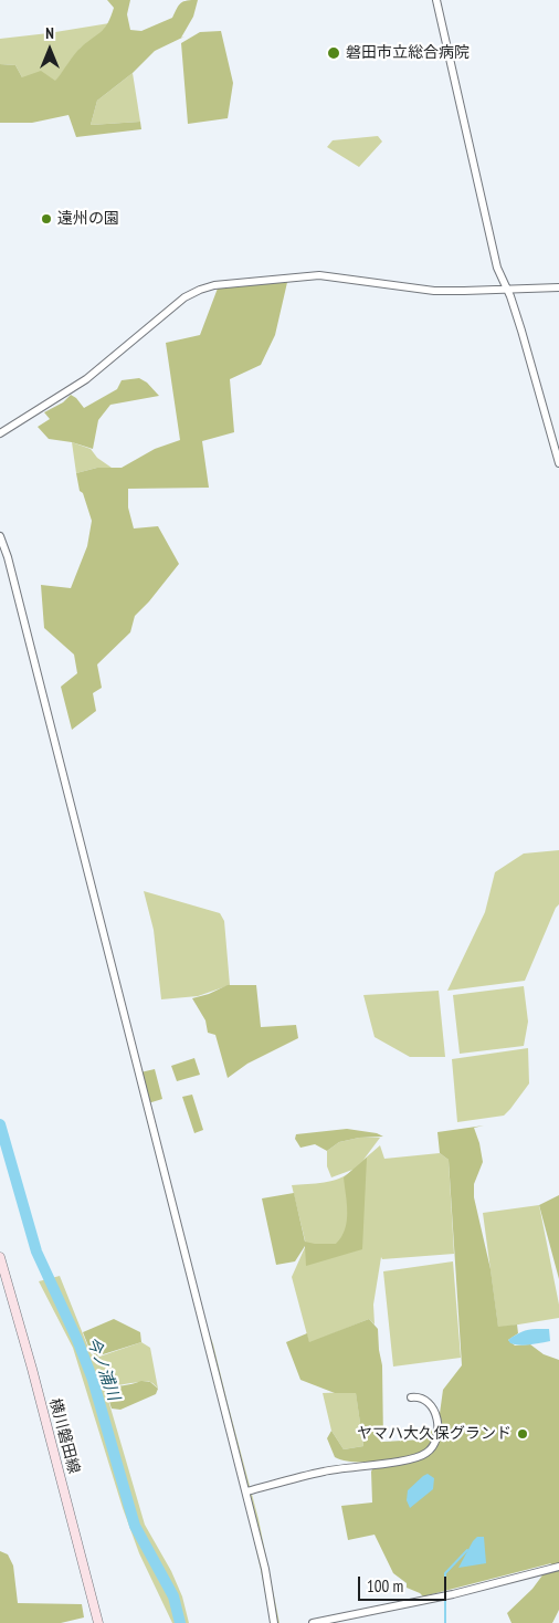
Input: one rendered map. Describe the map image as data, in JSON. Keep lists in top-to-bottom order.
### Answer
{
  "streets": {
    "main road": ["横川磐田線"]
  },
  "water": ["今ノ浦川"],
  "places": ["磐田市立総合病院", "遠州の園", "ヤマハ大久保グランド"],
  "scale_bar": "100 m",
  "north": "top"
}
